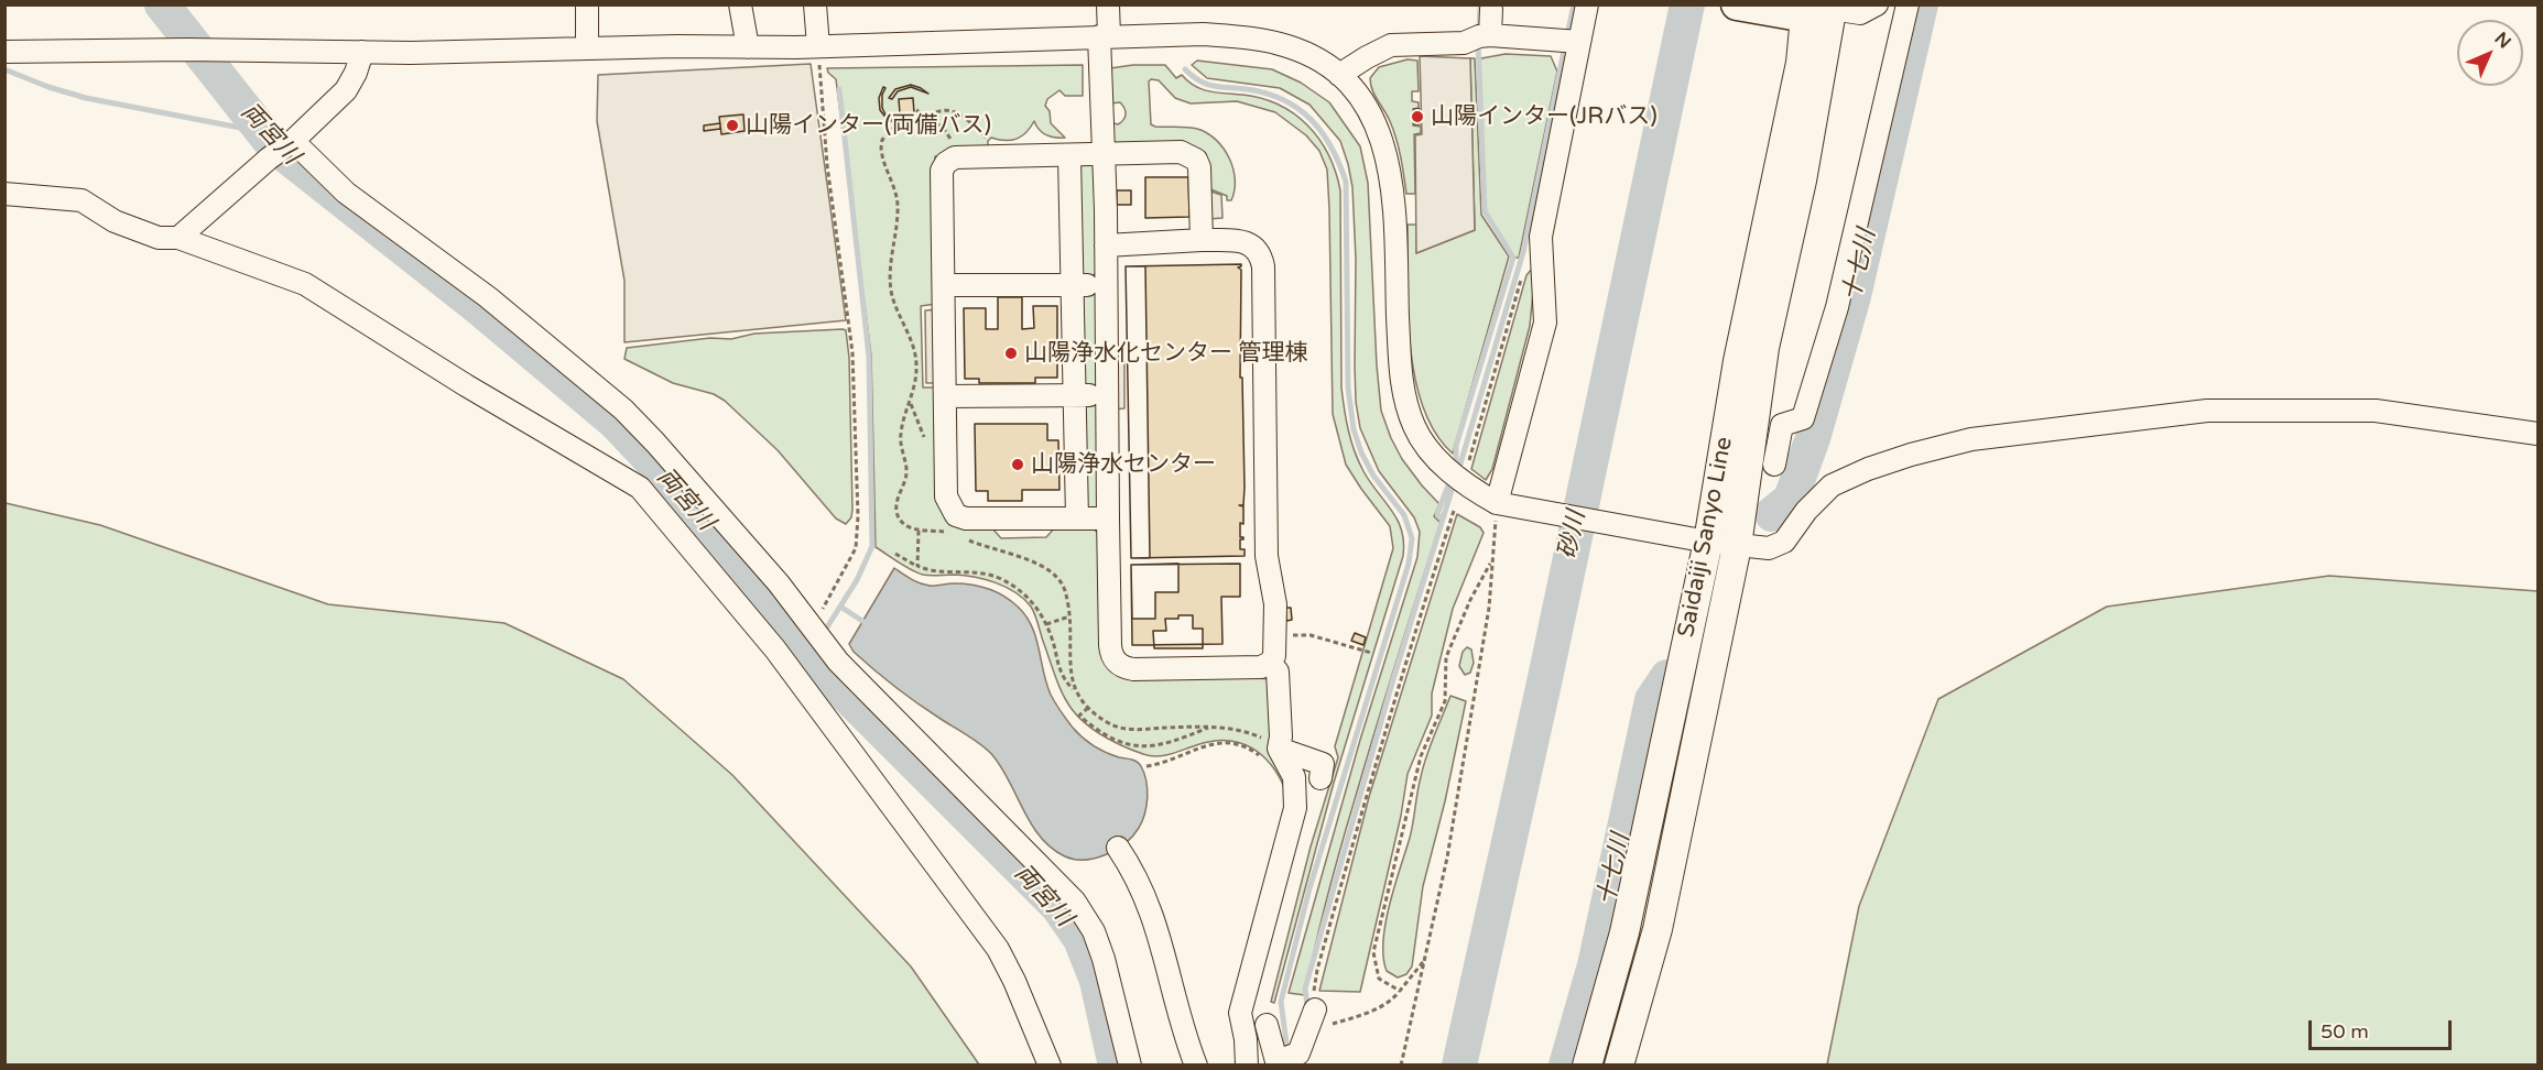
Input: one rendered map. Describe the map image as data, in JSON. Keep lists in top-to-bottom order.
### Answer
{
  "streets": {
    "main road": ["Saidaiji Sanyo Line"]
  },
  "water": ["両宮川", "十七川", "砂川"],
  "places": [
    "山陽インター(JRバス)",
    "山陽インター(両備バス)",
    "山陽浄水化センター 管理棟",
    "山陽浄水センター"
  ],
  "scale_bar": "50 m",
  "north": "top right"
}
